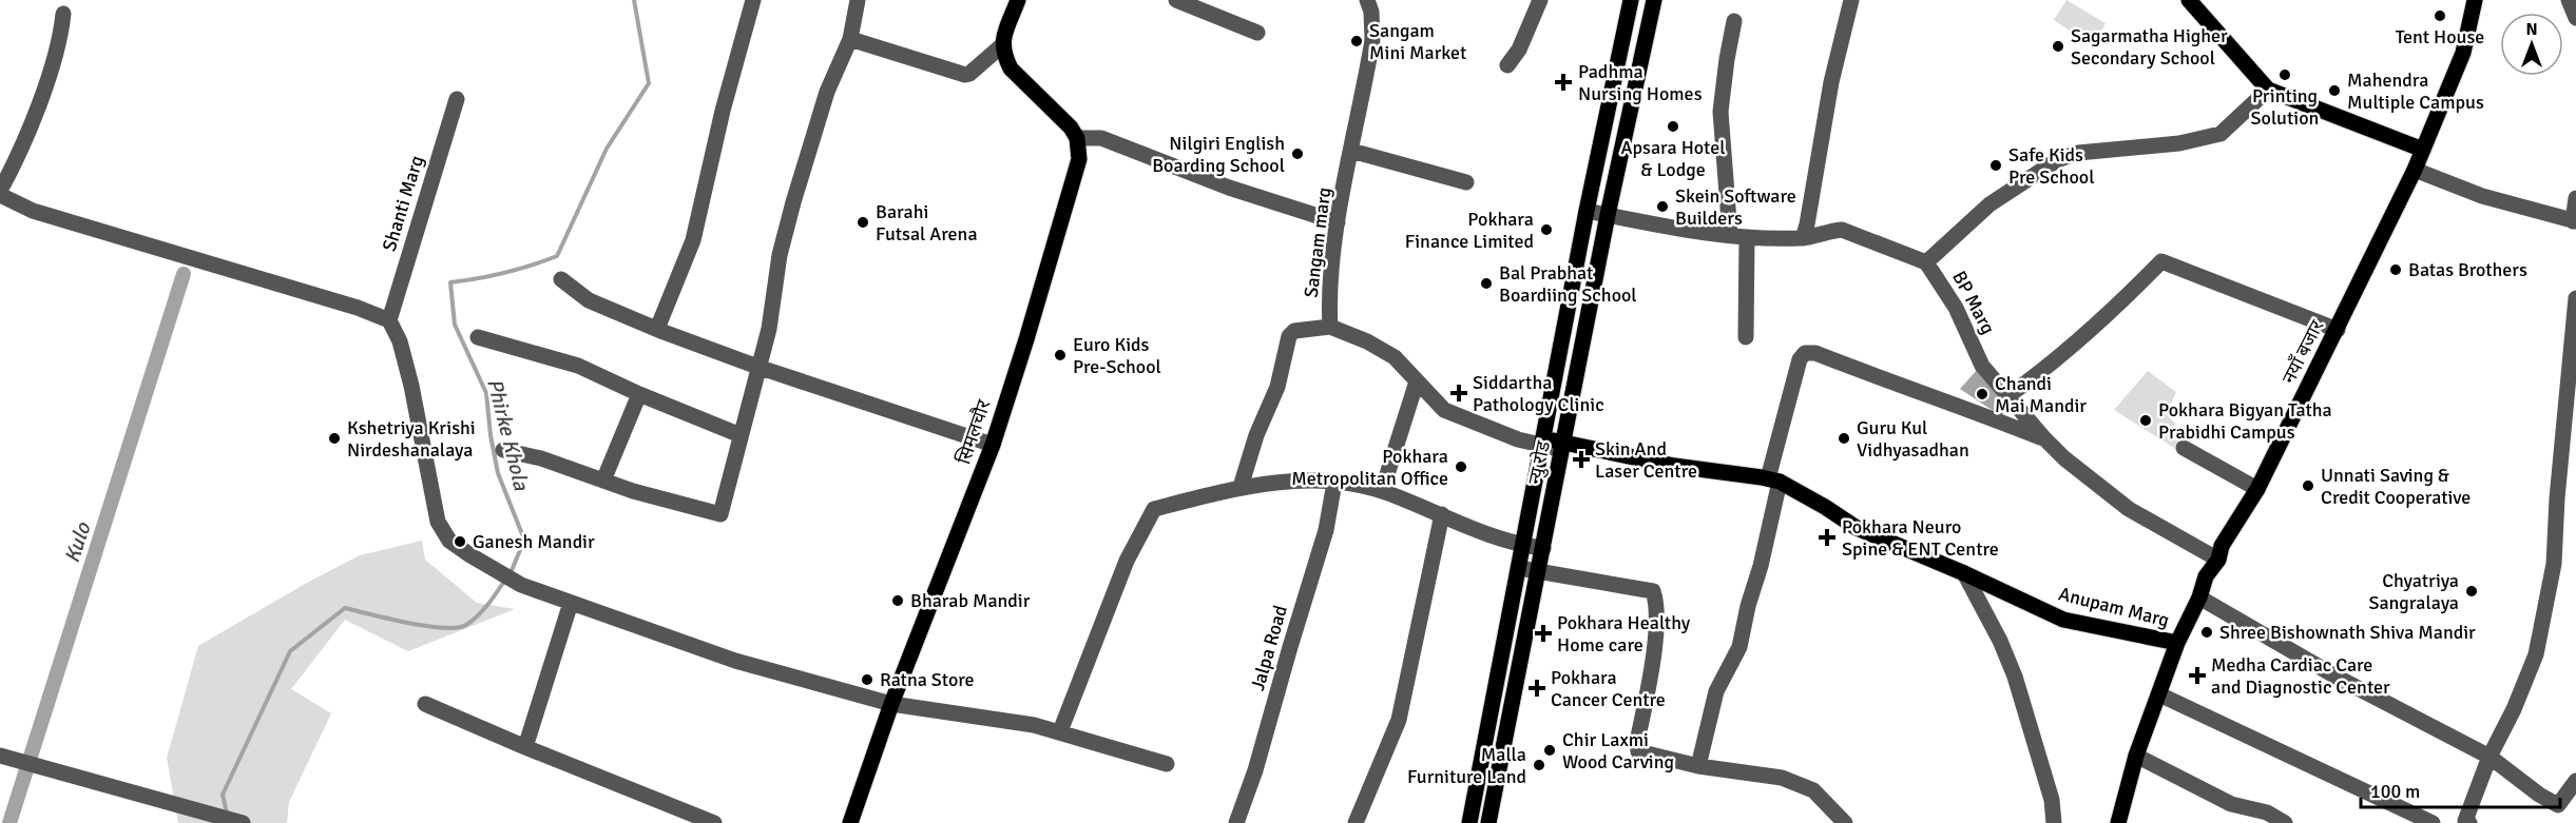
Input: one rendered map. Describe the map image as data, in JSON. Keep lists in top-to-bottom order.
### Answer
{
  "streets": {
    "main road": [
      "नयाँ बजार",
      "सिमलचौर",
      "न्यु रोड",
      "Anupam Marg"
    ],
    "street": [
      "Shanti Marg",
      "Sangam marg",
      "BP Marg",
      "Jalpa Road"
    ]
  },
  "crossings": [
    ["BP Marg", "नयाँ बजार"],
    ["BP Marg", "न्यु रोड"],
    ["नयाँ बजार", "Anupam Marg"],
    ["न्यु रोड", "Anupam Marg"]
  ],
  "water": ["Phirke Khola", "Kulo"],
  "places": {
    "other": [
      "Tent House",
      "Sangam Mini Market",
      "Sagarmatha Higher Secondary School",
      "Printing Solution",
      "Mahendra Multiple Campus",
      "Apsara Hotel & Lodge",
      "Nilgiri English Boarding School",
      "Safe Kids Pre School",
      "Skein Software Builders",
      "Barahi Futsal Arena",
      "Pokhara Finance Limited",
      "Batas Brothers",
      "Bal Prabhat Boardiing School",
      "Euro Kids Pre-School",
      "Chandi Mai Mandir",
      "Pokhara Bigyan Tatha Prabidhi Campus",
      "Kshetriya Krishi Nirdeshanalaya",
      "Guru Kul Vidhyasadhan",
      "Pokhara Metropolitan Office",
      "Unnati Saving & Credit Cooperative",
      "Ganesh Mandir",
      "Chyatriya Sangralaya",
      "Bharab Mandir",
      "Shree Bishownath Shiva Mandir",
      "Ratna Store",
      "Chir Laxmi Wood Carving",
      "Malla Furniture Land"
    ],
    "health": [
      "Padhma Nursing Homes",
      "Siddartha Pathology Clinic",
      "Skin And Laser Centre",
      "Pokhara Neuro Spine & ENT Centre",
      "Pokhara Healthy Home care",
      "Medha Cardiac Care and Diagnostic Center",
      "Pokhara Cancer Centre"
    ]
  },
  "scale_bar": "100 m",
  "north": "top"
}
